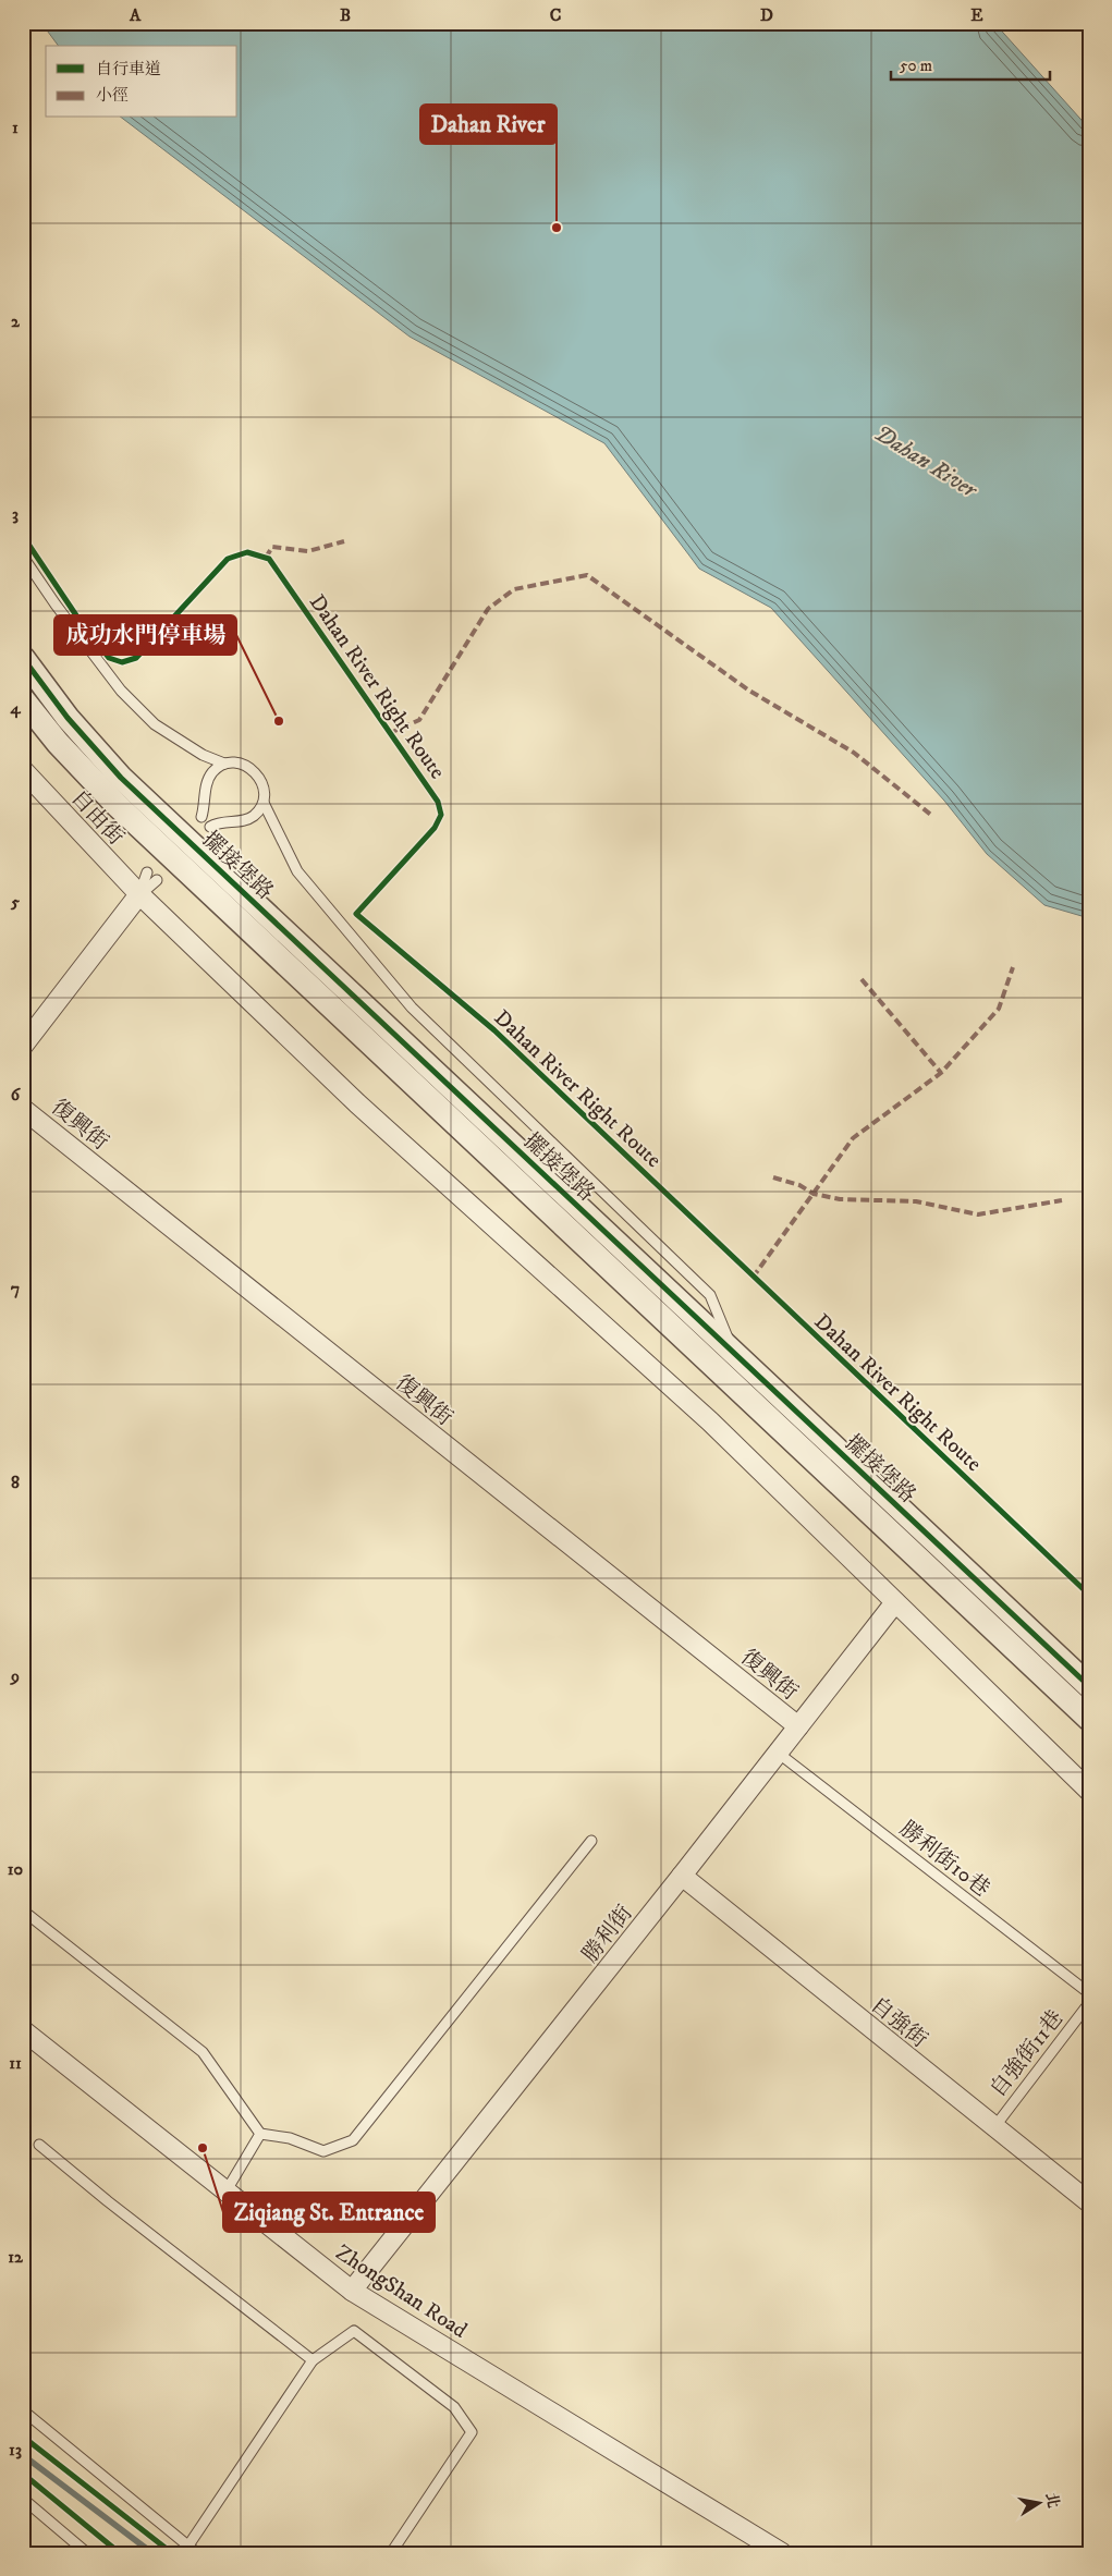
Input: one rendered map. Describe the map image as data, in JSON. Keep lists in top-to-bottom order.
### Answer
{
  "streets": {
    "street": [
      "自由街",
      "擺接堡路",
      "復興街",
      "勝利街",
      "自強街",
      "ZhongShan Road"
    ],
    "lane": ["勝利街10巷", "自強街11巷"],
    "cycle path": ["Dahan River Right Route"]
  },
  "crossings": [
    ["自由街", "勝利街"],
    ["復興街", "勝利街"],
    ["勝利街10巷", "勝利街"],
    ["勝利街", "自強街"],
    ["勝利街", "ZhongShan Road"],
    ["自強街", "自強街11巷"]
  ],
  "water": ["Dahan River"],
  "places": ["Dahan River", "成功水門停車場", "Ziqiang St. Entrance"],
  "legend": ["自行車道", "小徑"],
  "scale_bar": "50 m",
  "north": "right",
  "grid": {
    "columns": [
      "A",
      "B",
      "C",
      "D",
      "E"
    ],
    "rows": [
      "1",
      "2",
      "3",
      "4",
      "5",
      "6",
      "7",
      "8",
      "9",
      "10",
      "11",
      "12",
      "13"
    ]
  }
}
